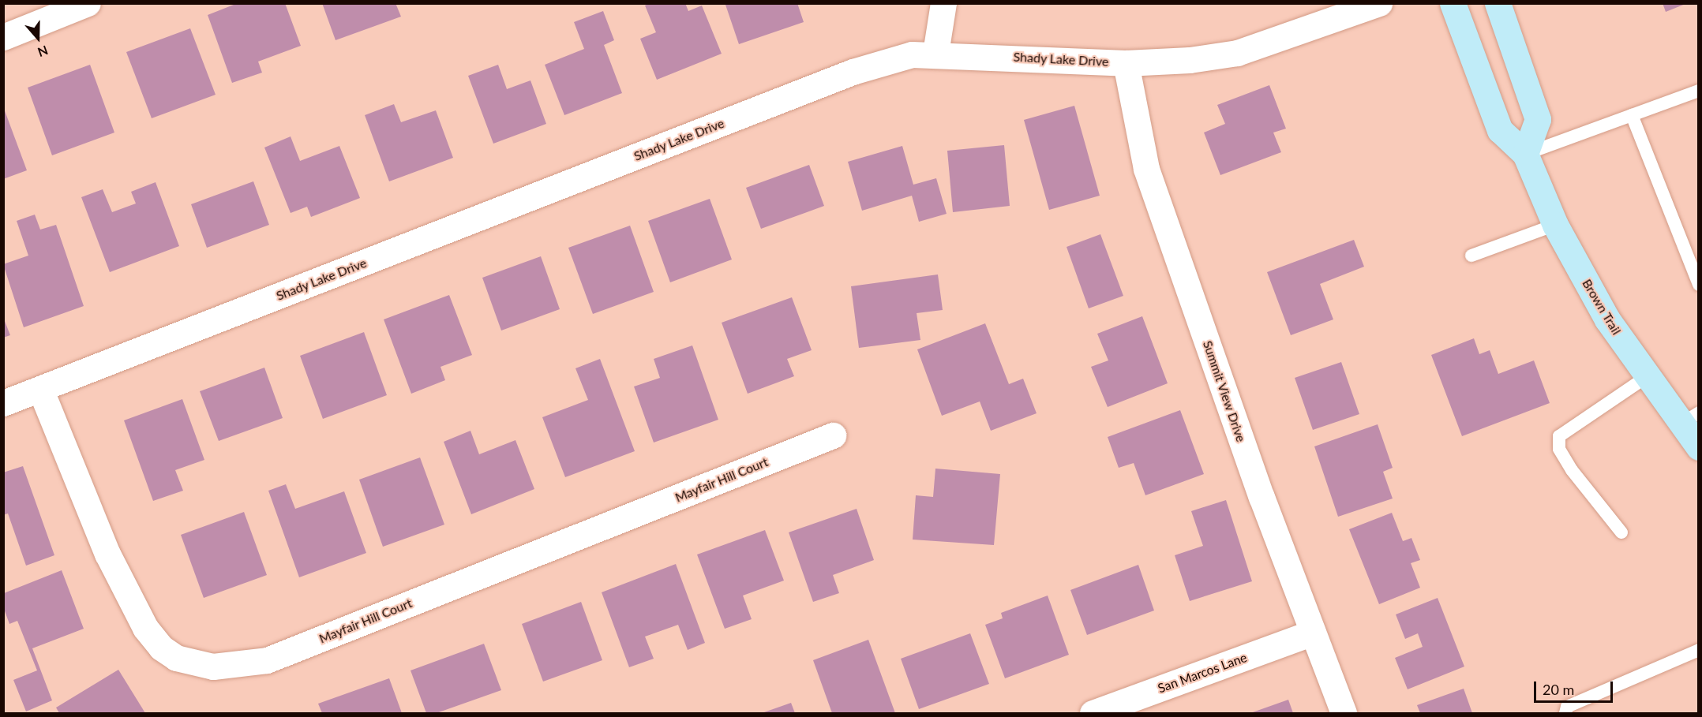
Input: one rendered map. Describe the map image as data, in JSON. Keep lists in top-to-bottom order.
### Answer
{
  "streets": {
    "street": [
      "Shady Lake Drive",
      "Brown Trail",
      "Summit View Drive",
      "Mayfair Hill Court",
      "San Marcos Lane"
    ]
  },
  "crossings": [
    ["Shady Lake Drive", "Summit View Drive"],
    ["Shady Lake Drive", "Mayfair Hill Court"],
    ["Summit View Drive", "San Marcos Lane"]
  ],
  "scale_bar": "20 m",
  "north": "bottom"
}
